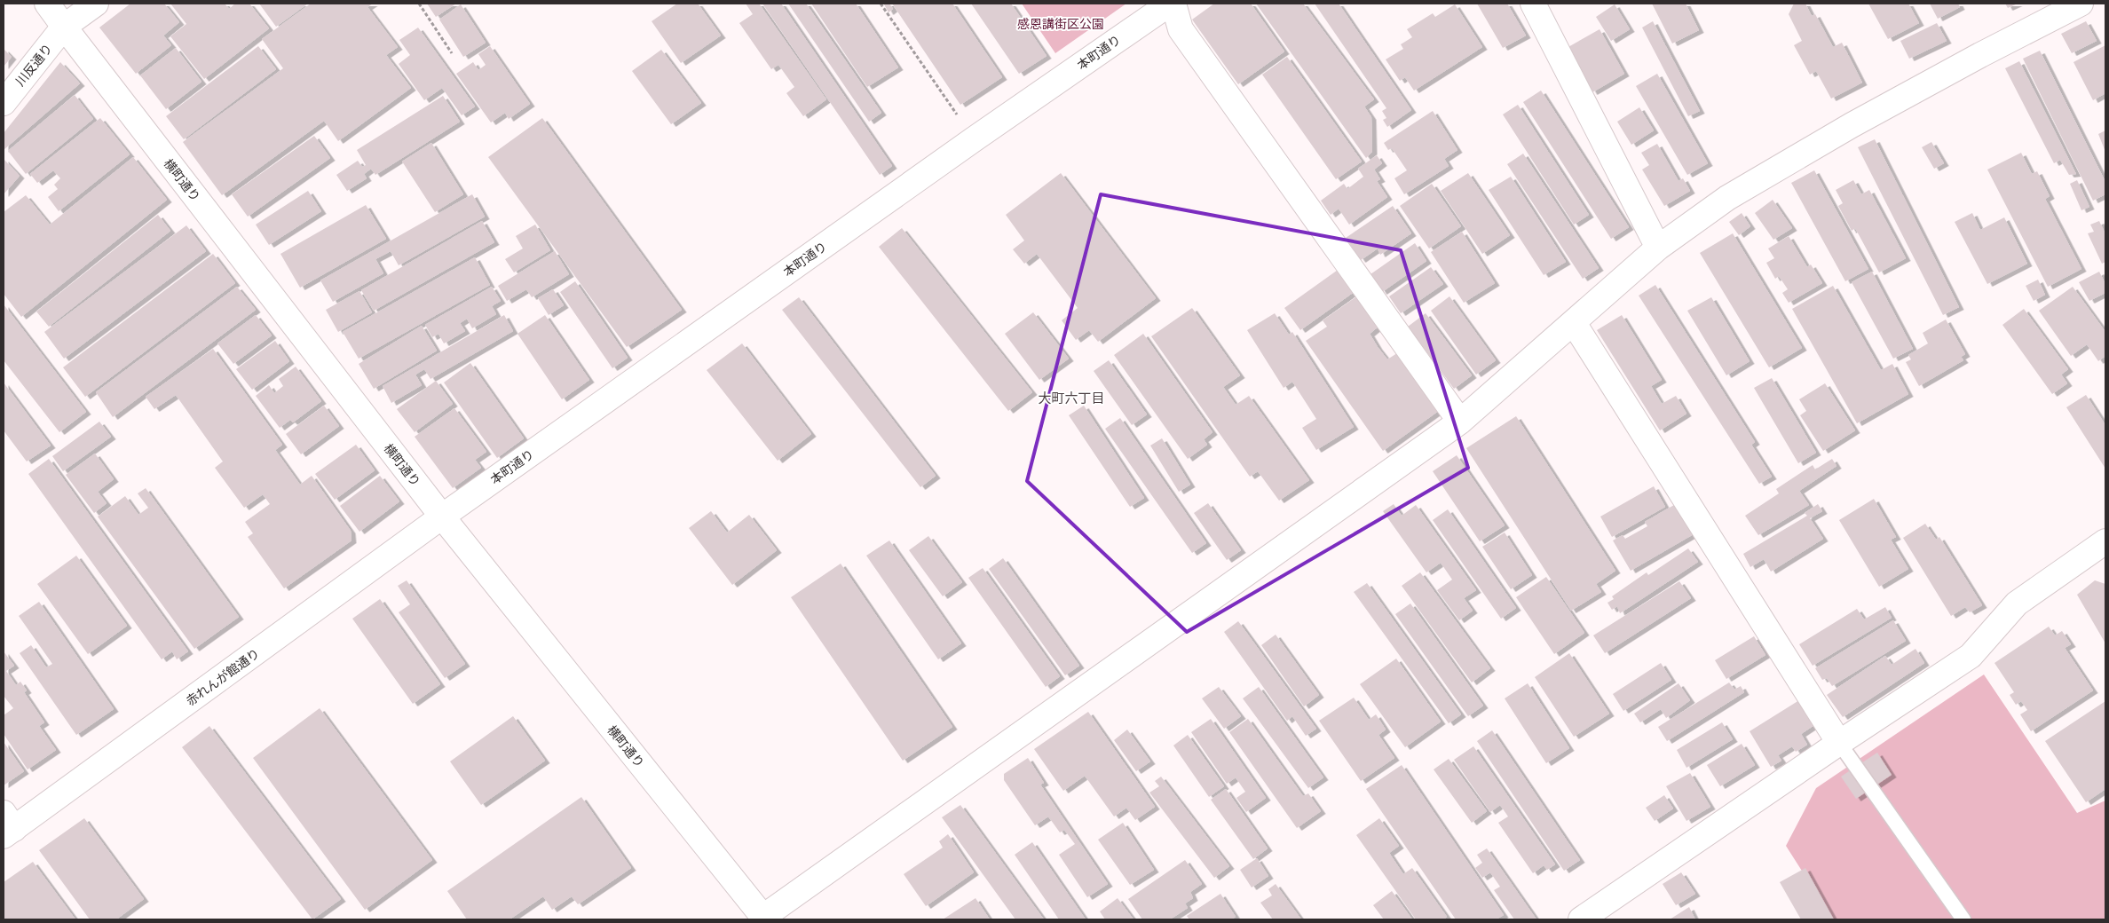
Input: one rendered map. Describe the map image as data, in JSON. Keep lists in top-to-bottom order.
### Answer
{
  "streets": {
    "street": [
      "本町通り",
      "川反通り",
      "横町通り",
      "赤れんが館通り"
    ]
  },
  "crossings": [
    ["本町通り", "横町通り"],
    ["本町通り", "赤れんが館通り"],
    ["川反通り", "横町通り"],
    ["横町通り", "赤れんが館通り"]
  ],
  "districts": ["大町六丁目"],
  "parks": ["感恩講街区公園"]
}
